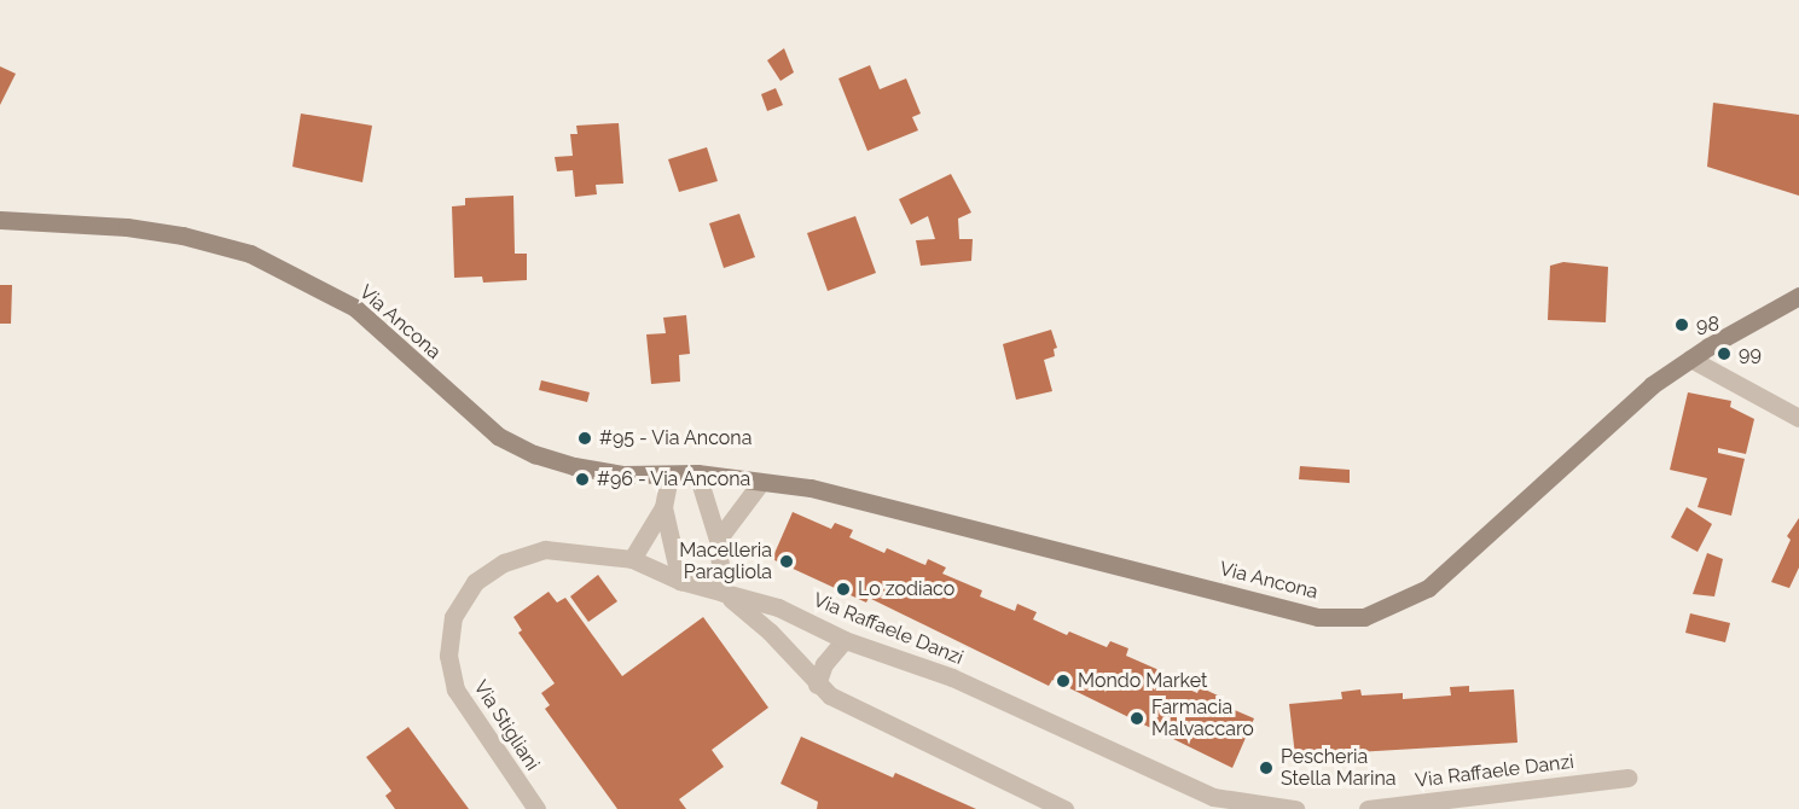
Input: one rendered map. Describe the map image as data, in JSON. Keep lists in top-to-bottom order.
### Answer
{
  "streets": {
    "street": ["Via Ancona", "Via Raffaele Danzi", "Via Stigliani"]
  },
  "crossings": [
    ["Via Raffaele Danzi", "Via Stigliani"]
  ],
  "places": [
    "98",
    "99",
    "#95 - Via Ancona",
    "#96 - Via Ancona",
    "Macelleria Paragliola",
    "Lo zodiaco",
    "Mondo Market",
    "Farmacia Malvaccaro",
    "Pescheria Stella Marina"
  ]
}
